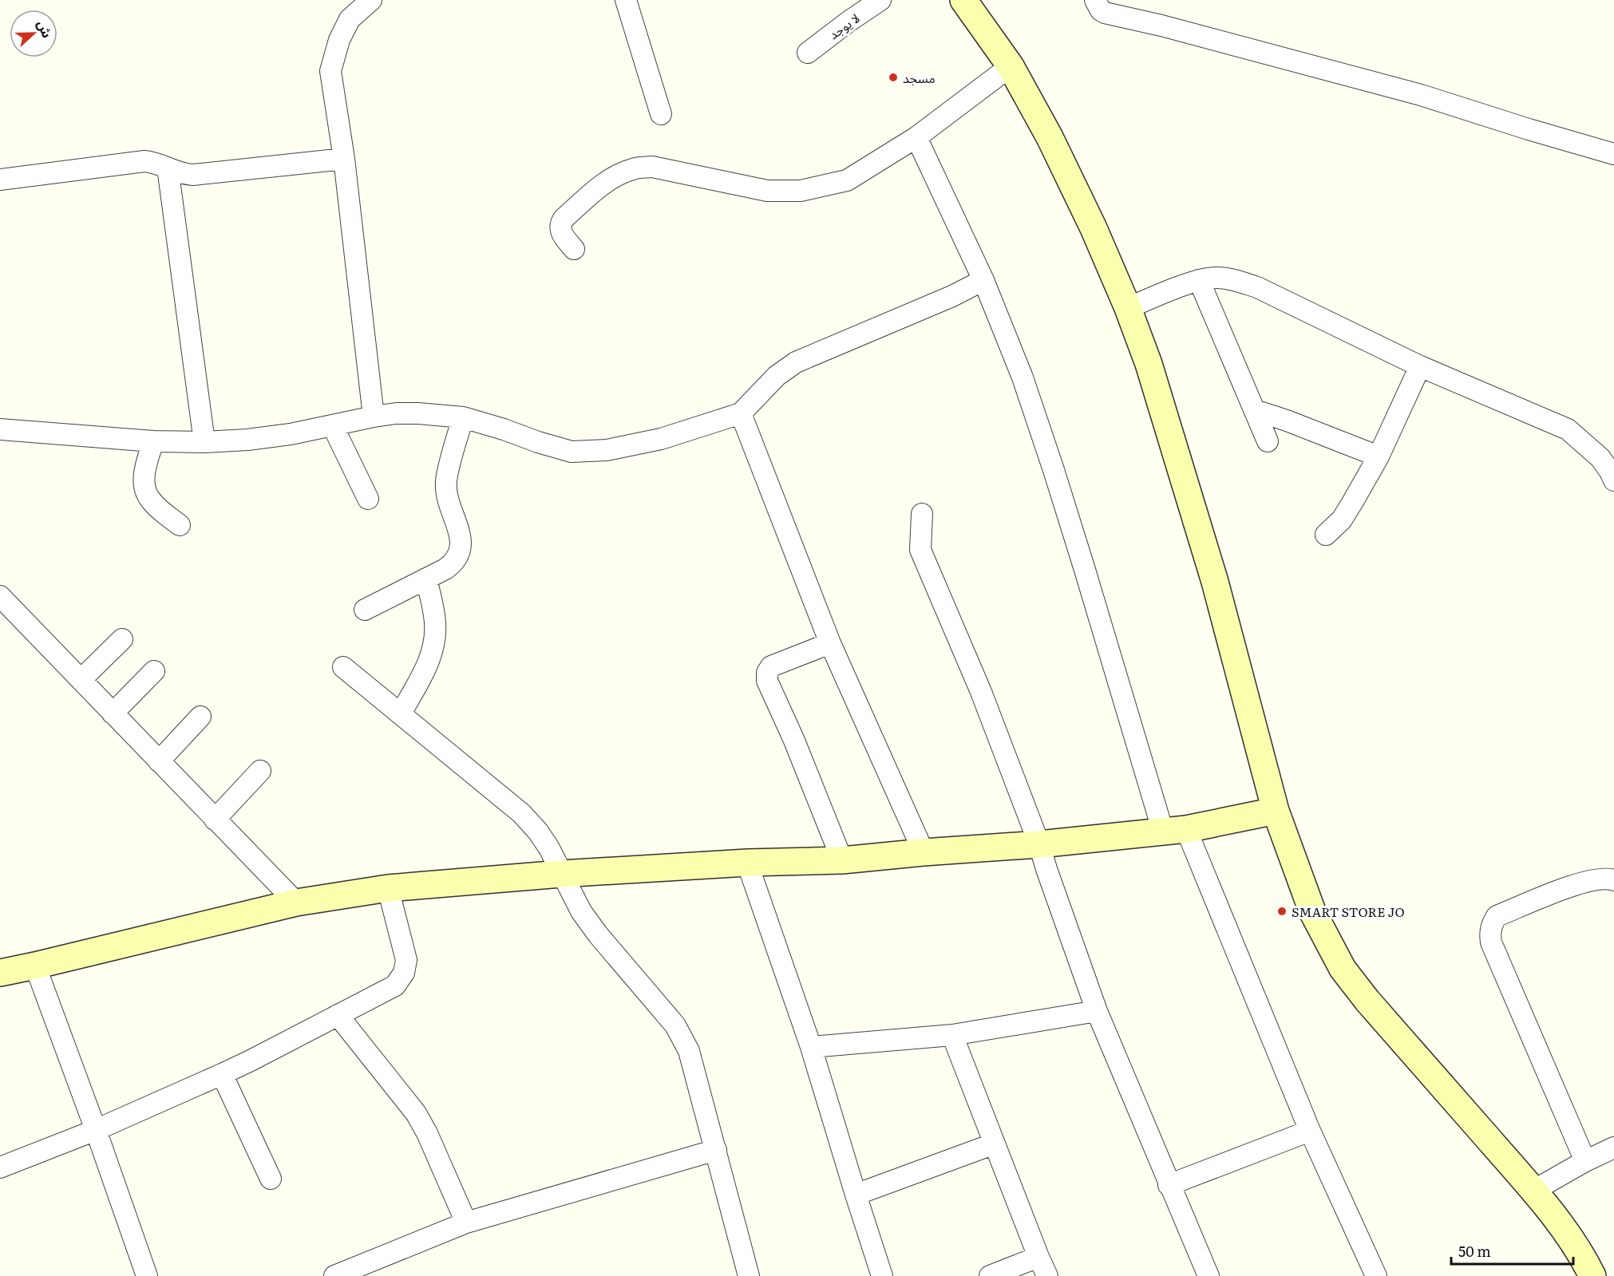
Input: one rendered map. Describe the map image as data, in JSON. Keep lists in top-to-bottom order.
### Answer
{
  "streets": {
    "street": ["لا يوجد"]
  },
  "places": ["مسجد", "SMART STORE JO"],
  "scale_bar": "50 m",
  "north": "right"
}
